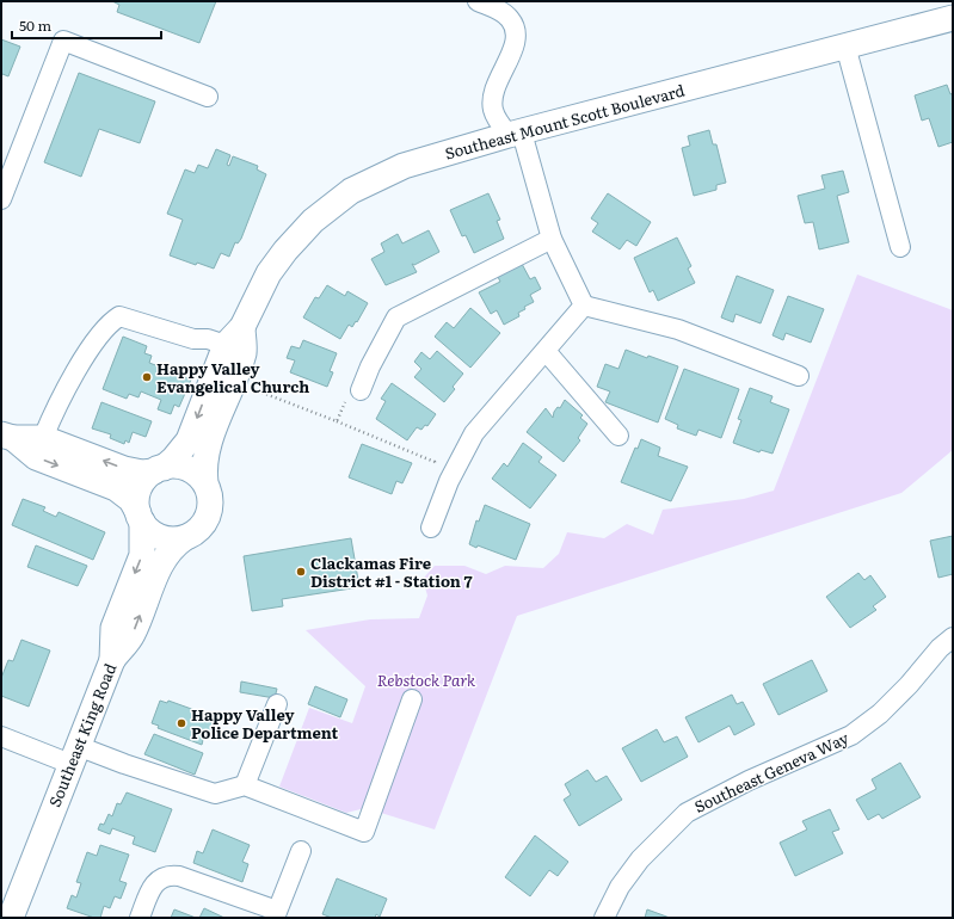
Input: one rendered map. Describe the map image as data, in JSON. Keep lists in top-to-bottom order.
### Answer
{
  "streets": {
    "main road": ["Southeast Mount Scott Boulevard", "Southeast King Road"],
    "street": ["Southeast Geneva Way"]
  },
  "crossings": [
    ["Southeast Mount Scott Boulevard", "Southeast King Road"]
  ],
  "parks": ["Rebstock Park"],
  "places": ["Happy Valley Evangelical Church", "Clackamas Fire District #1 - Station 7", "Happy Valley Police Department"],
  "scale_bar": "50 m"
}
